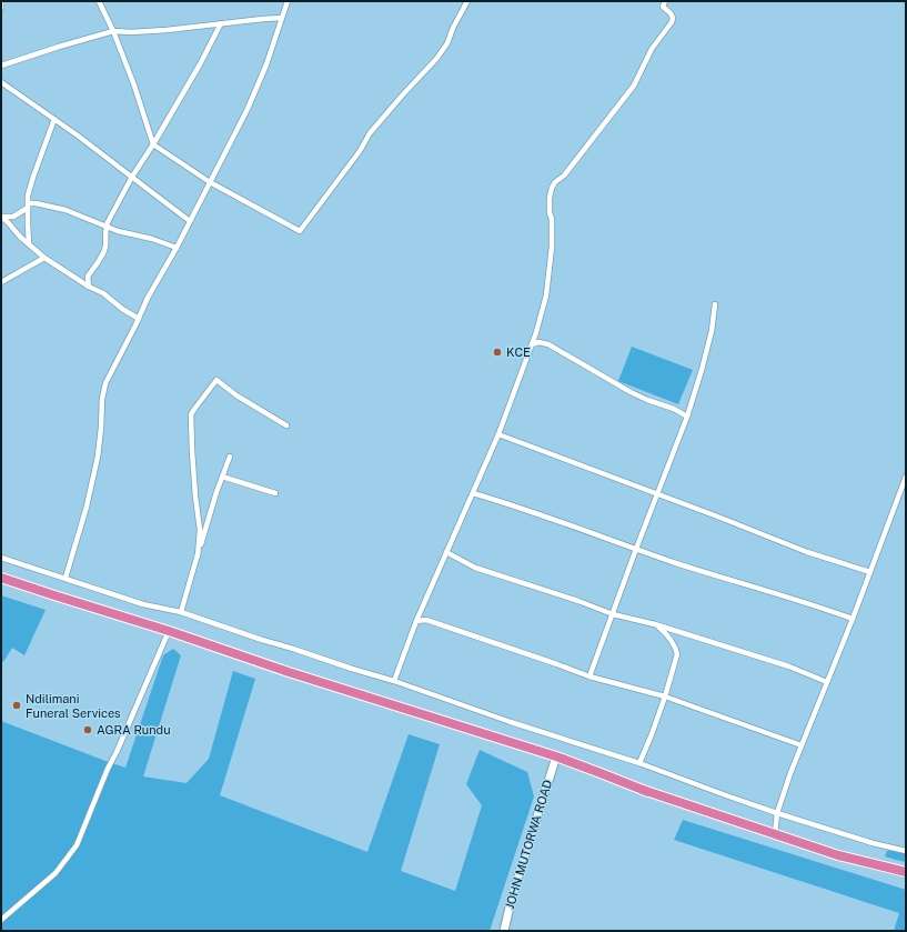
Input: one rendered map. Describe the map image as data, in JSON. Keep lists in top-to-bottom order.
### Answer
{
  "streets": {
    "street": ["JOHN MUTORWA ROAD"]
  },
  "places": ["KCE", "Ndilimani Funeral Services", "AGRA Rundu"]
}
